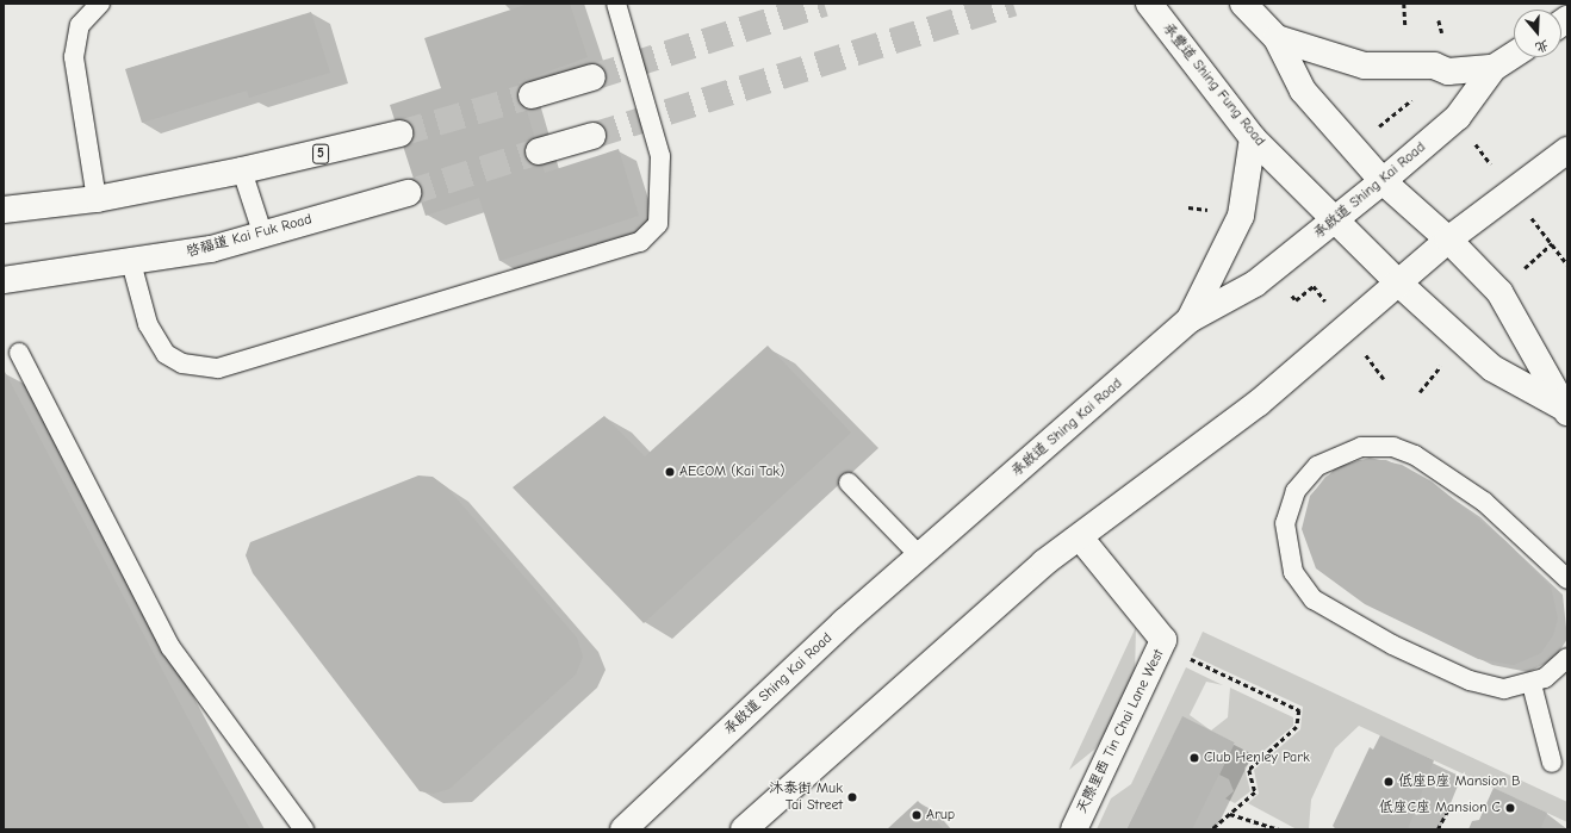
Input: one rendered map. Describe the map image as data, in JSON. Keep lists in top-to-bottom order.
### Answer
{
  "streets": {
    "main road": [
      "承豐道 Shing Fung Road",
      "5",
      "承啟道 Shing Kai Road",
      "啓福道 Kai Fuk Road",
      "天際里西 Tin Chai Lane West"
    ]
  },
  "crossings": [
    ["承豐道 Shing Fung Road", "承啟道 Shing Kai Road"]
  ],
  "places": [
    "AECOM (Kai Tak)",
    "Club Henley Park",
    "低座B座 Mansion B",
    "沐泰街 Muk Tai Street",
    "低座C座 Mansion C",
    "Arup"
  ],
  "north": "bottom"
}
